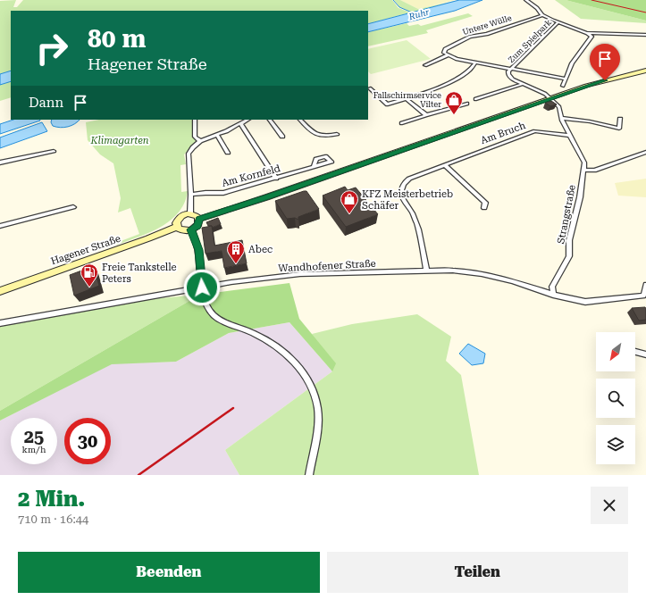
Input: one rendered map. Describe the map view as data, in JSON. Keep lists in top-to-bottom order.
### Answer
{
  "streets": {
    "main road": ["Hagener Straße"],
    "street": [
      "Untere Wülle",
      "Zum Spielpark",
      "Am Bruch",
      "Am Kornfeld",
      "Strangstraße",
      "Wandhofener Straße"
    ]
  },
  "crossings": [
    ["Am Bruch", "Strangstraße"],
    ["Am Bruch", "Wandhofener Straße"],
    ["Strangstraße", "Wandhofener Straße"]
  ],
  "water": ["Ruhr"],
  "parks": ["Klimagarten"],
  "places": {
    "shop": ["Fallschirmservice Vilter", "KFZ Meisterbetrieb Schäfer"],
    "building": ["Abec"],
    "fuel station": ["Freie Tankstelle Peters"]
  },
  "north": "bottom left",
  "page": {
    "turn": ["80 m", "Hagener Straße"],
    "then": "Dann",
    "speed": "25 km/h",
    "limit": "30",
    "heading": ["2 Min.", "710 m · 16:44"],
    "buttons": ["Beenden", "Teilen"]
  }
}
